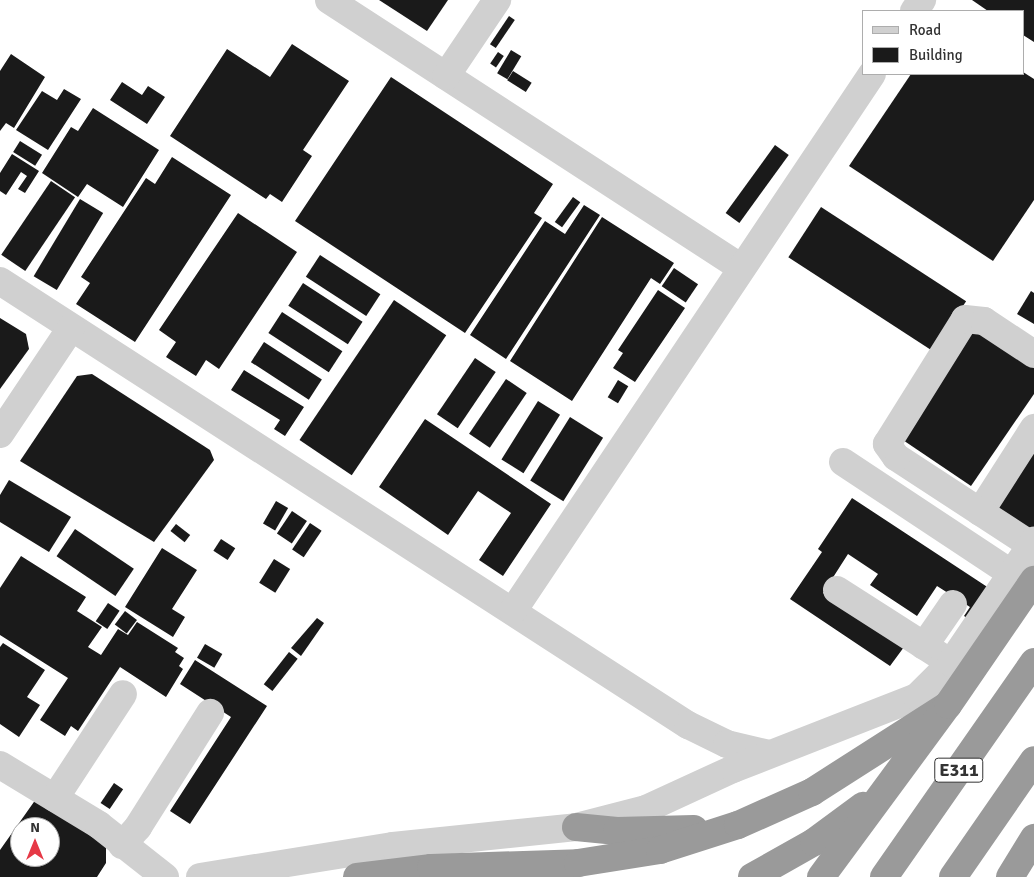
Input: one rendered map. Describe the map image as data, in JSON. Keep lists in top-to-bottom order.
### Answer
{
  "streets": {
    "highway": ["E311"]
  },
  "legend": ["Road", "Building"],
  "north": "top"
}
